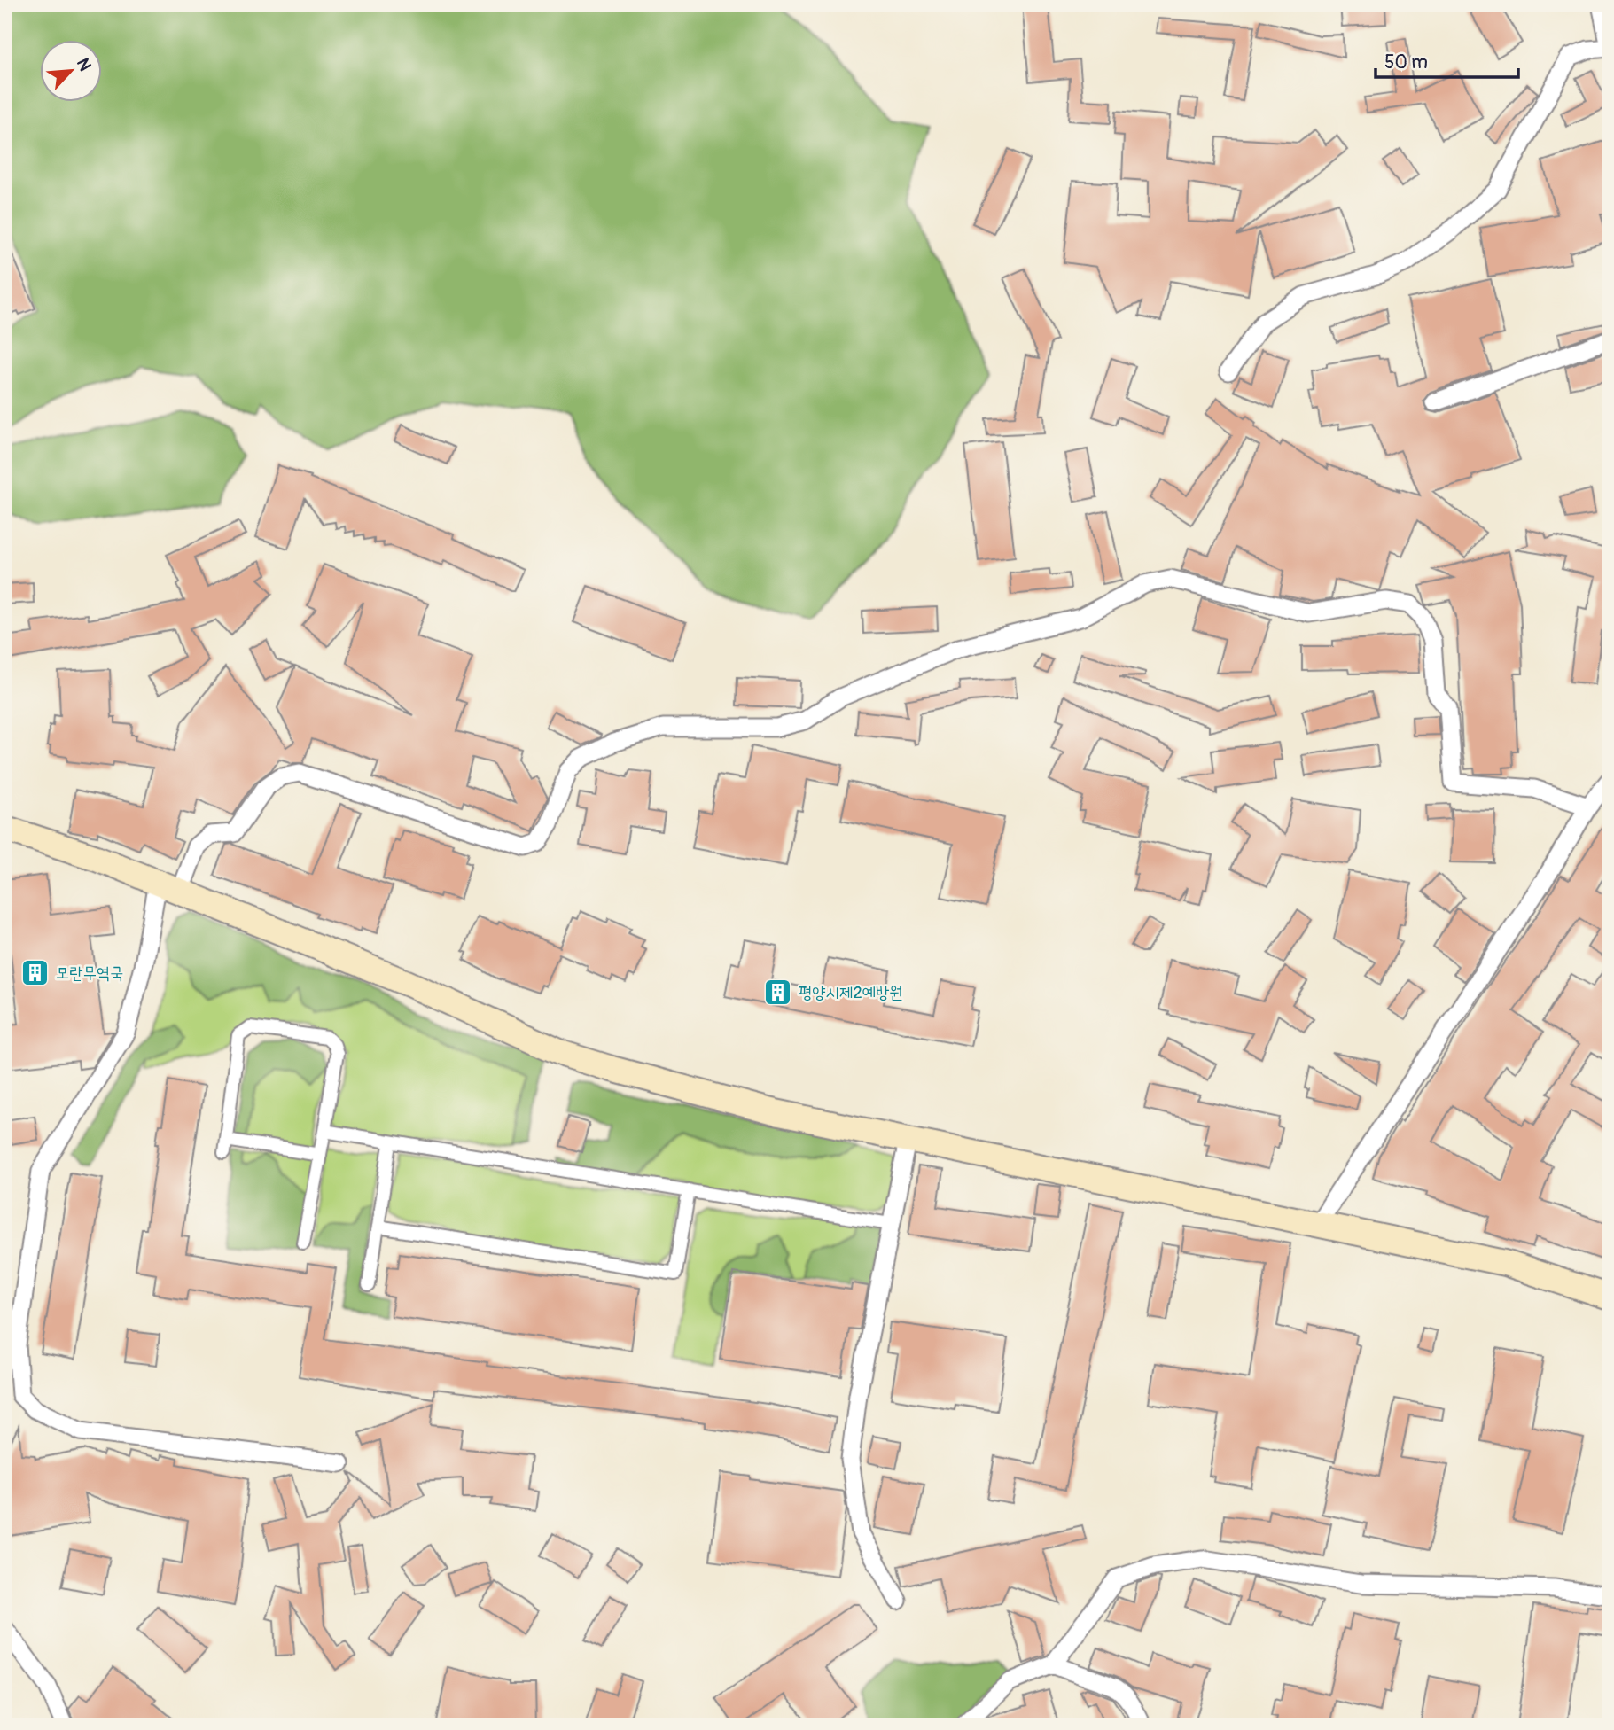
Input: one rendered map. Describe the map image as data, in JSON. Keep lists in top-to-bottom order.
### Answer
{
  "places": {
    "building": ["모란무역국", "평양시제2예방원"]
  },
  "scale_bar": "50 m",
  "north": "top right"
}
